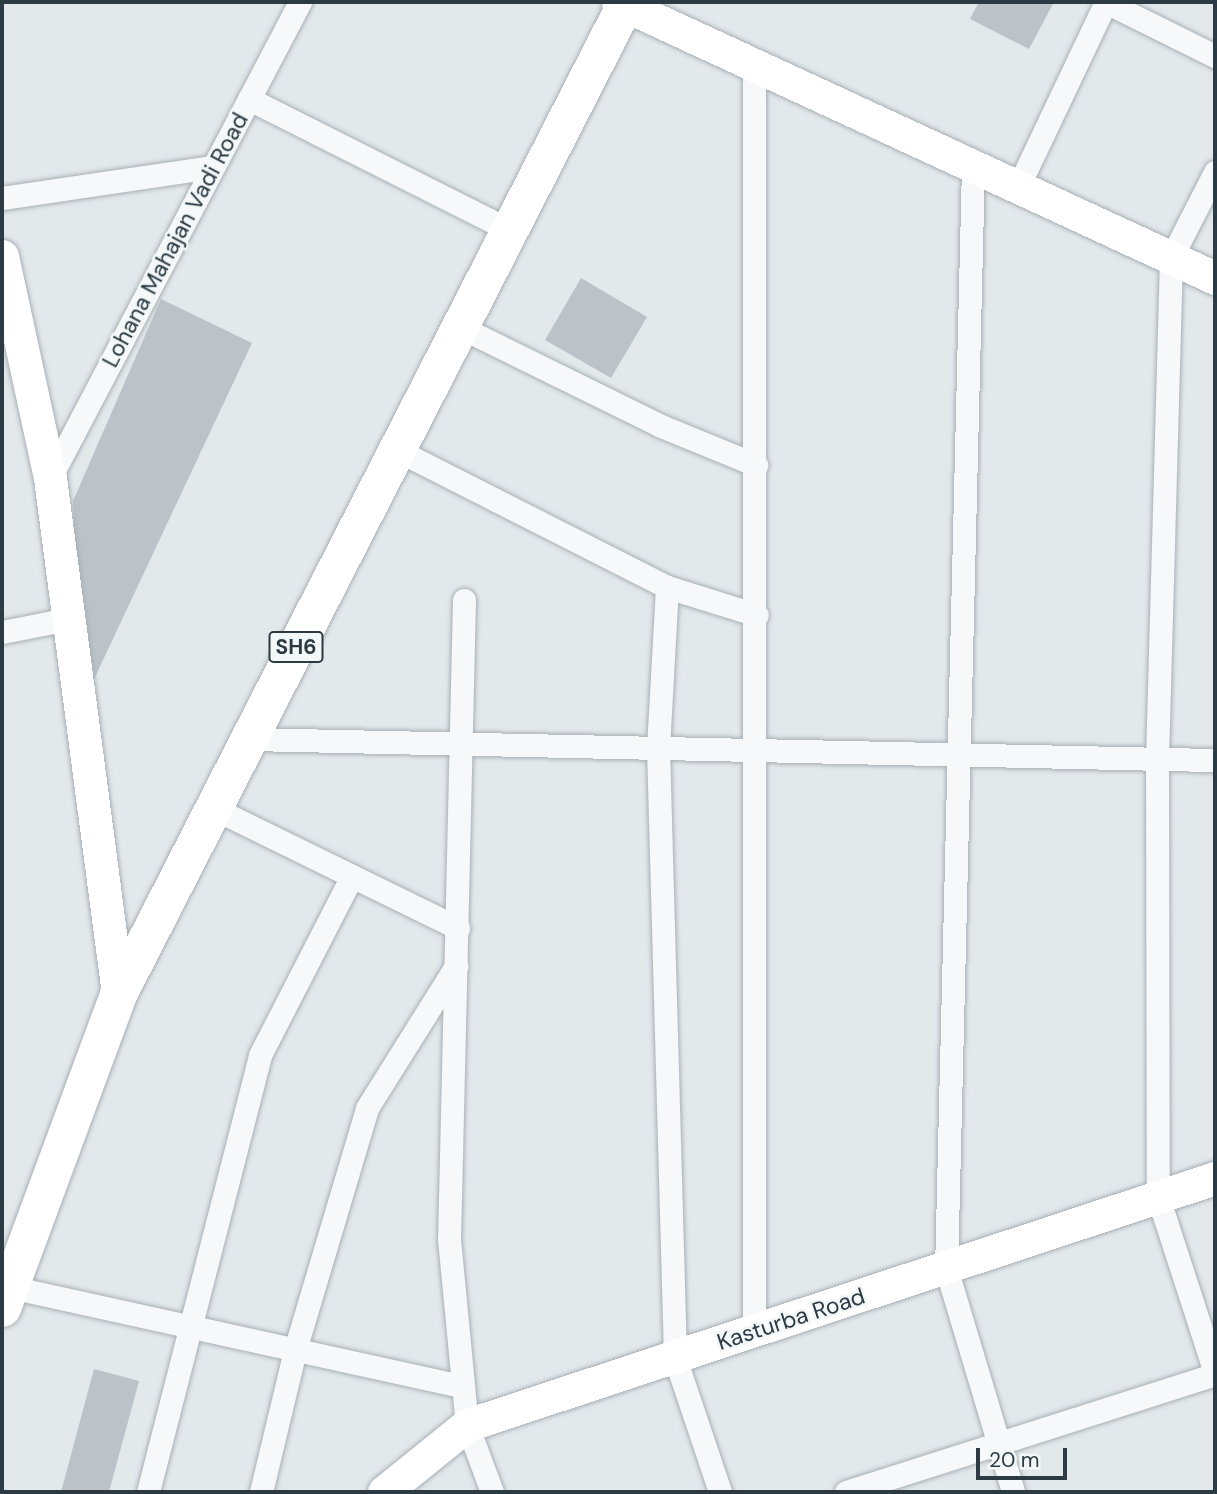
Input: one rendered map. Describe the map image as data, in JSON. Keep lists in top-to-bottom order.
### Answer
{
  "streets": {
    "main road": ["SH6"],
    "street": ["Lohana Mahajan Vadi Road", "Kasturba Road"]
  },
  "scale_bar": "20 m"
}
